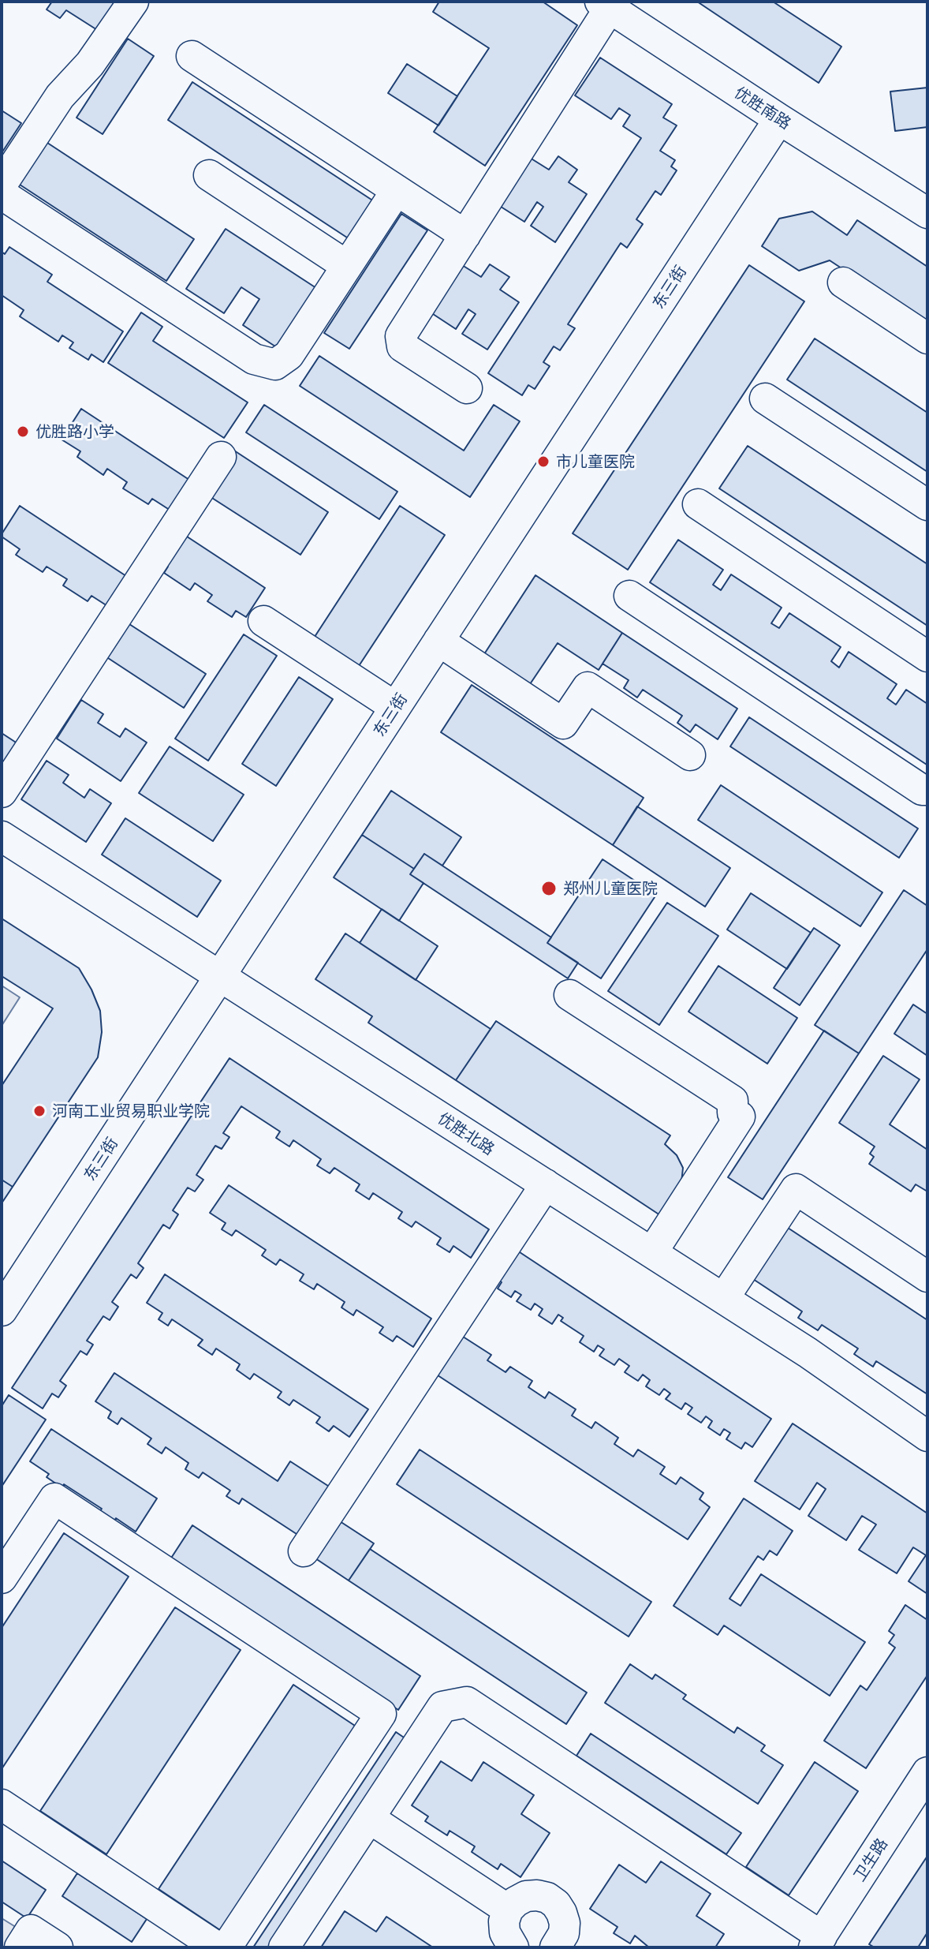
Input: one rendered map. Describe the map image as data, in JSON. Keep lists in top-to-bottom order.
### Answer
{
  "streets": {
    "street": [
      "优胜南路",
      "东三街",
      "优胜北路",
      "卫生路"
    ]
  },
  "crossings": [
    ["优胜南路", "东三街"],
    ["东三街", "优胜北路"]
  ],
  "places": [
    "优胜路小学",
    "市儿童医院",
    "郑州儿童医院",
    "河南工业贸易职业学院"
  ]
}
